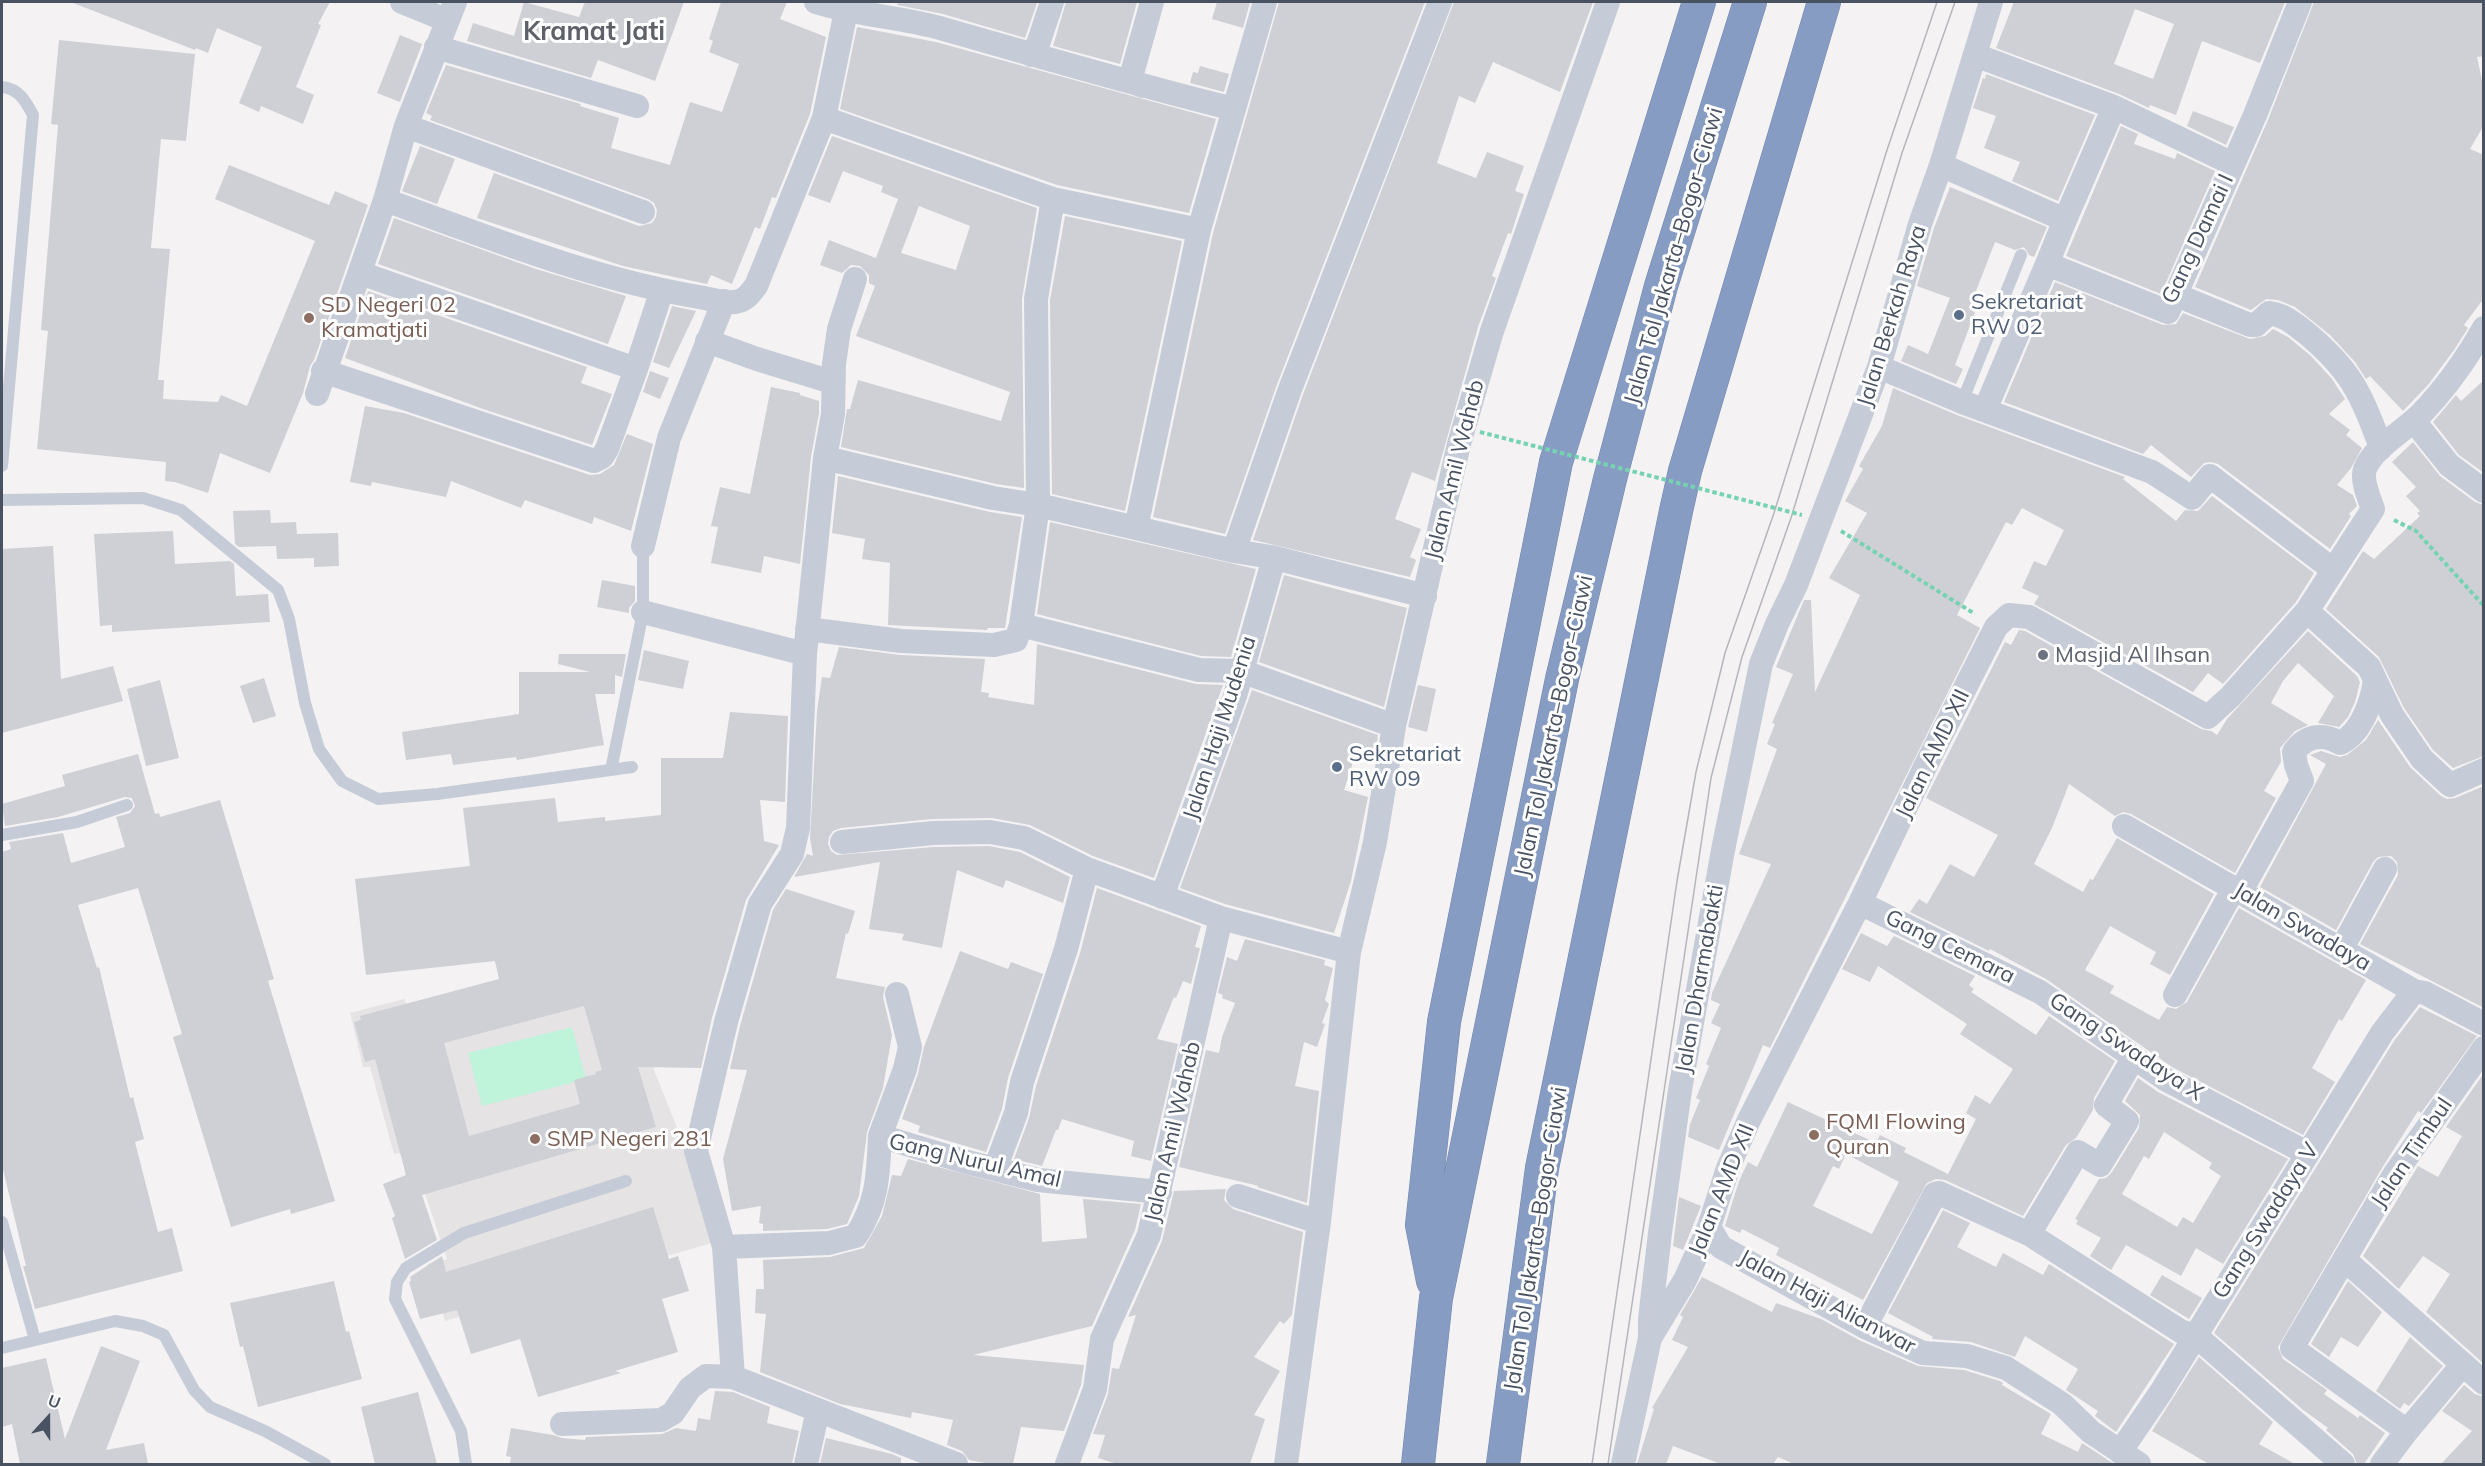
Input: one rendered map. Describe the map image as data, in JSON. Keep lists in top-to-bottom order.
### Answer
{
  "streets": {
    "highway": ["Jalan Tol Jakarta–Bogor–Ciawi"],
    "street": [
      "Gang Damai I",
      "Jalan Berkah Raya",
      "Jalan Amil Wahab",
      "Jalan Haji Mudenia",
      "Jalan AMD XII",
      "Jalan Swadaya",
      "Gang Cemara",
      "Jalan Dharmabakti",
      "Gang Swadaya X",
      "Jalan Timbul",
      "Gang Nurul Amal",
      "Gang Swadaya V",
      "Jalan Haji Alianwar"
    ]
  },
  "crossings": [
    ["Jalan Berkah Raya", "Jalan Dharmabakti"],
    ["Jalan Amil Wahab", "Gang Nurul Amal"],
    ["Jalan AMD XII", "Gang Cemara"],
    ["Jalan AMD XII", "Jalan Dharmabakti"],
    ["Jalan AMD XII", "Jalan Haji Alianwar"],
    ["Jalan Swadaya", "Gang Swadaya V"],
    ["Gang Cemara", "Gang Swadaya X"],
    ["Gang Swadaya X", "Gang Swadaya V"],
    ["Gang Swadaya V", "Jalan Haji Alianwar"]
  ],
  "districts": ["Kramat Jati"],
  "places": [
    "Sekretariat RW 02",
    "SD Negeri 02 Kramatjati",
    "Masjid Al Ihsan",
    "Sekretariat RW 09",
    "FQMI Flowing Quran",
    "SMP Negeri 281"
  ],
  "north": "top"
}
